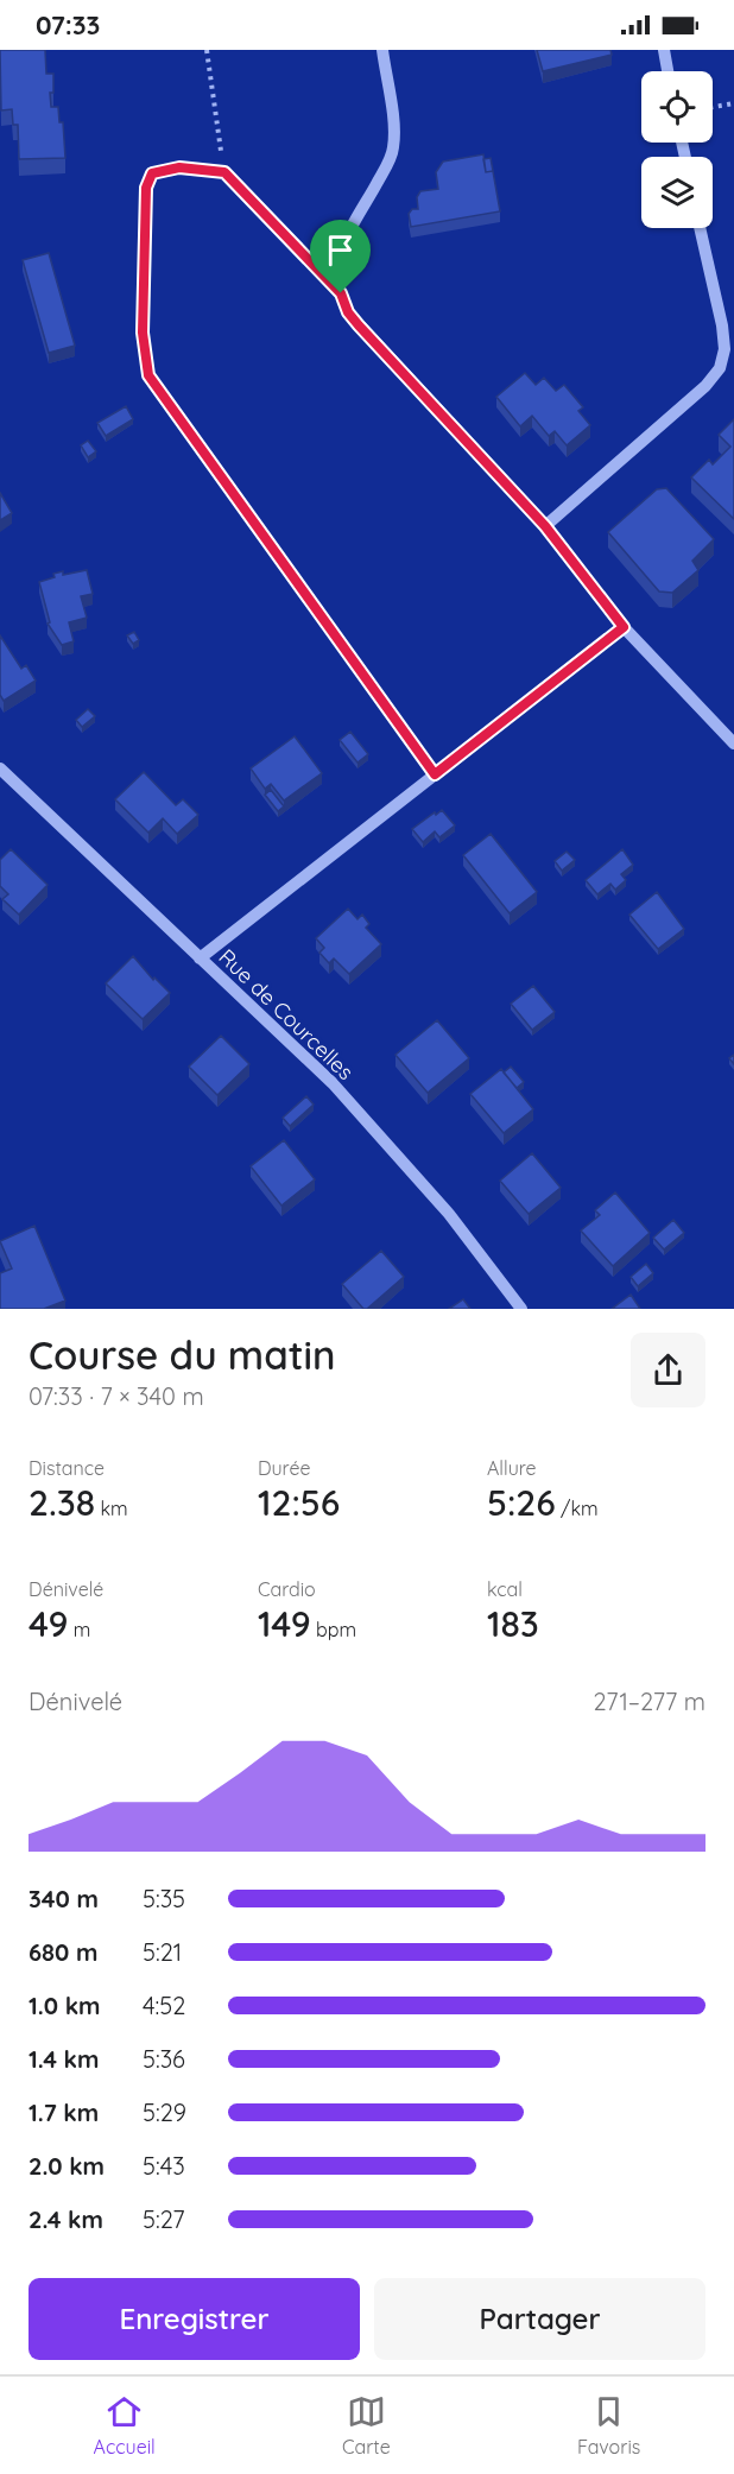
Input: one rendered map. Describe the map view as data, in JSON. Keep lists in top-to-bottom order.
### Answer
{
  "streets": {
    "street": ["Rue de Courcelles"]
  },
  "page": {
    "status": "07:33",
    "heading": ["Course du matin", "07:33 · 7 × 340 m"],
    "stats": [
      ["Distance", "2.38 km"],
      ["Durée", "12:56"],
      ["Allure", "5:26 /km"],
      ["Dénivelé", "49 m"],
      ["Cardio", "149 bpm"],
      ["kcal", "183"]
    ],
    "chart": ["Dénivelé", "271–277 m"],
    "list": [
      {
        "name": "340 m",
        "note": "5:35"
      },
      {
        "name": "680 m",
        "note": "5:21"
      },
      {
        "name": "1.0 km",
        "note": "4:52"
      },
      {
        "name": "1.4 km",
        "note": "5:36"
      },
      {
        "name": "1.7 km",
        "note": "5:29"
      },
      {
        "name": "2.0 km",
        "note": "5:43"
      },
      {
        "name": "2.4 km",
        "note": "5:27"
      }
    ],
    "buttons": ["Enregistrer", "Partager"],
    "tabs": ["Accueil", "Carte", "Favoris"]
  }
}
